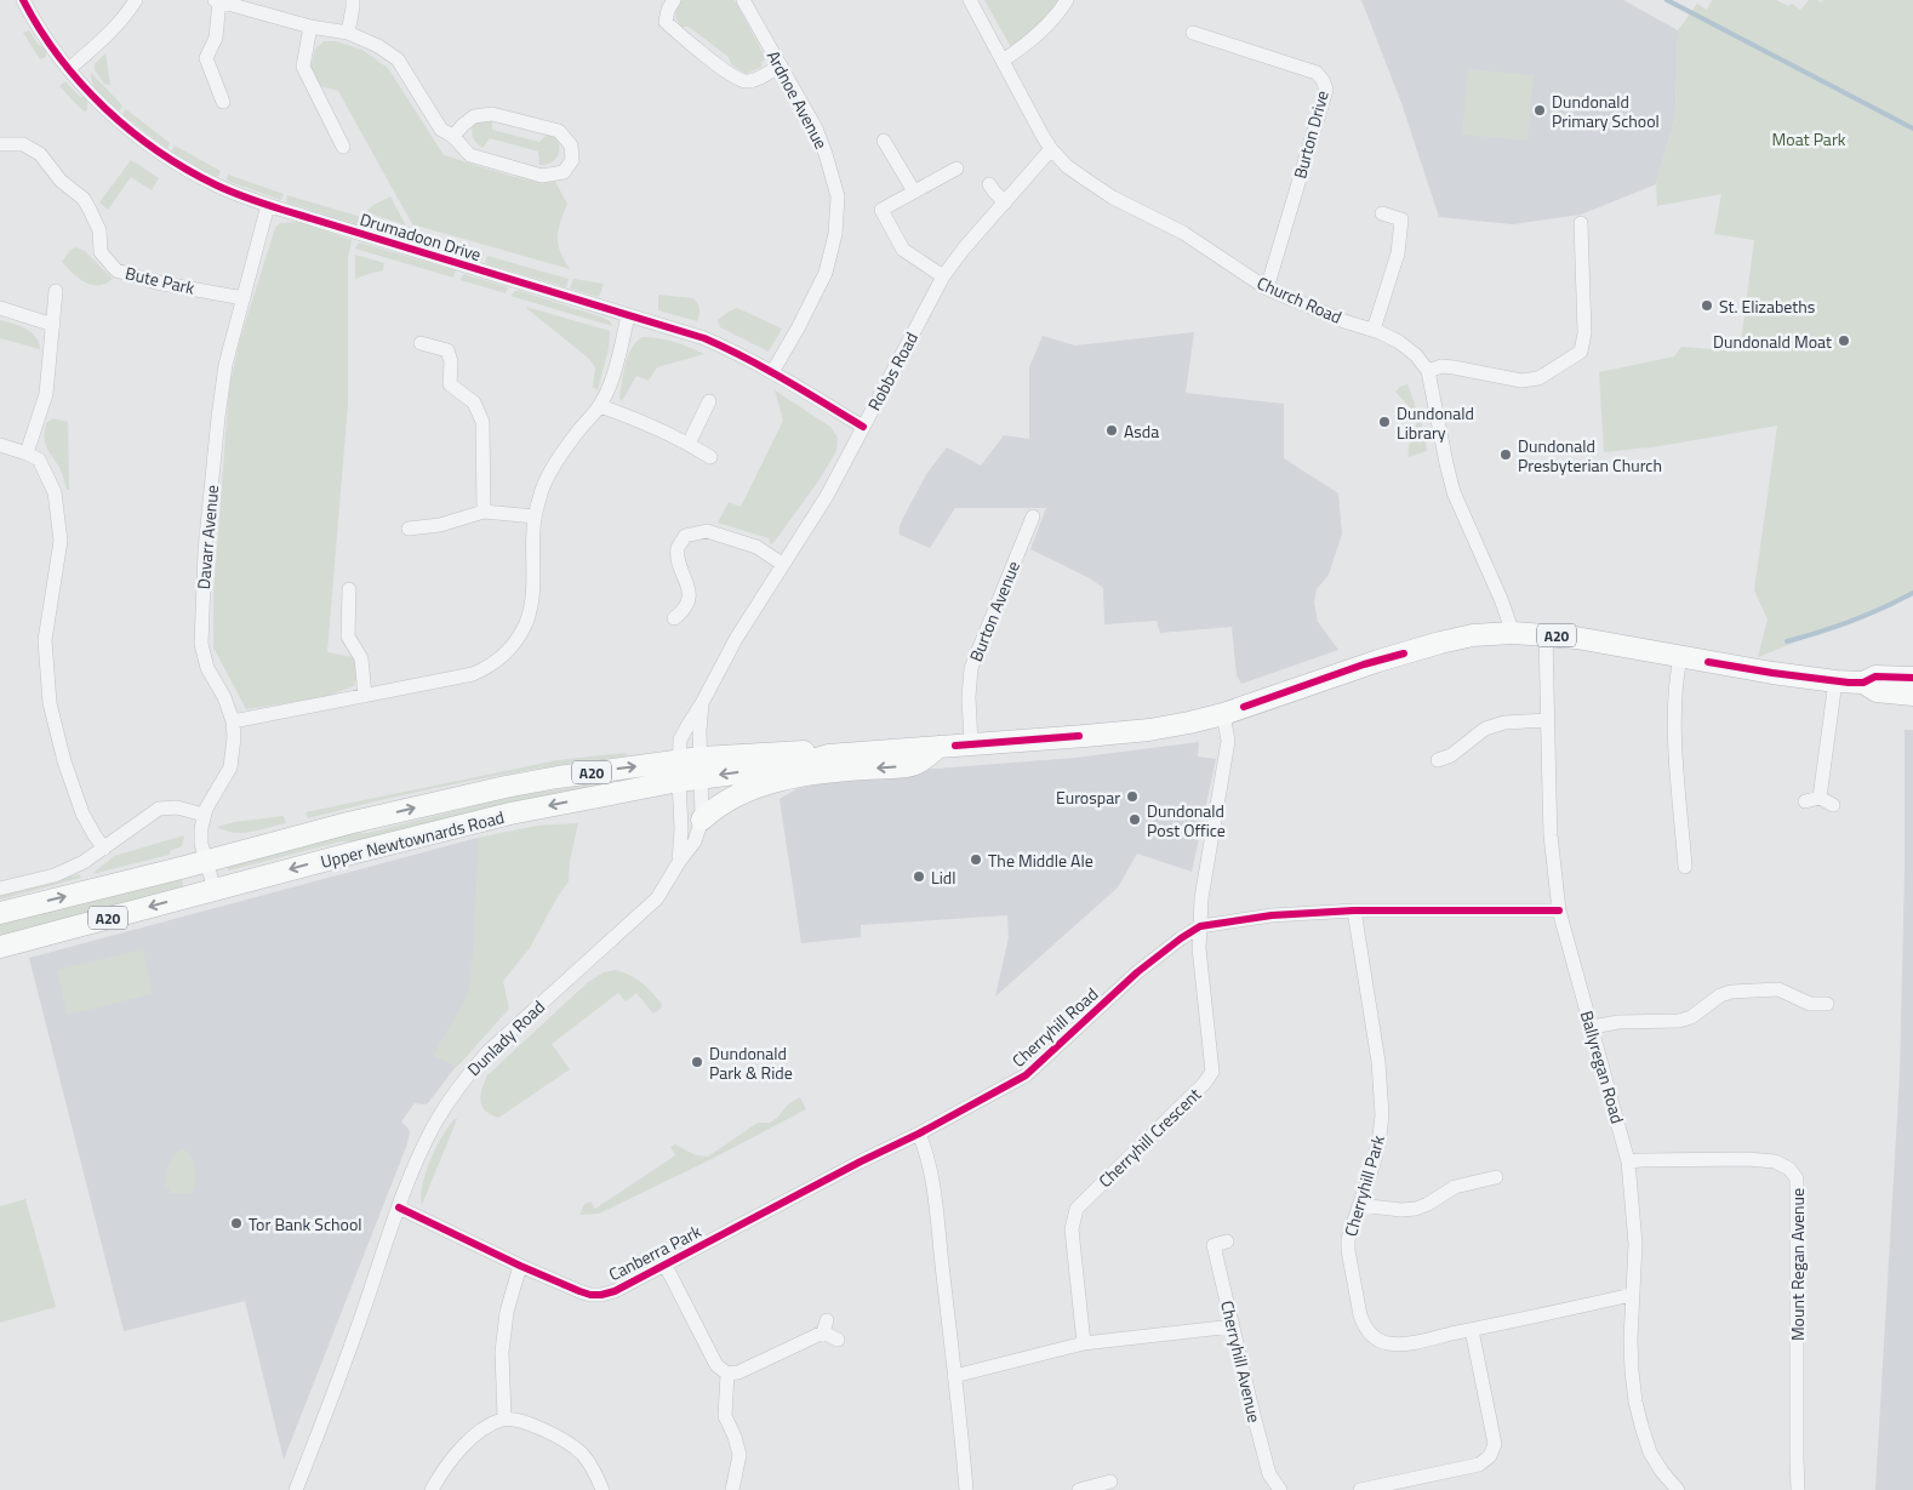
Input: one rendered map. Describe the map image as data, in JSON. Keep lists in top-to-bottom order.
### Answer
{
  "streets": {
    "highway": ["A20", "Upper Newtownards Road"],
    "street": [
      "Ardnoe Avenue",
      "Burton Drive",
      "Drumadoon Drive",
      "Bute Park",
      "Church Road",
      "Robbs Road",
      "Davarr Avenue",
      "Burton Avenue",
      "Cherryhill Road",
      "Dunlady Road",
      "Ballyregan Road",
      "Cherryhill Crescent",
      "Cherryhill Park",
      "Canberra Park",
      "Mount Regan Avenue",
      "Cherryhill Avenue"
    ]
  },
  "crossings": [
    ["Ardnoe Avenue", "Drumadoon Drive"],
    ["Burton Drive", "Church Road"],
    ["Drumadoon Drive", "Robbs Road"],
    ["Drumadoon Drive", "Davarr Avenue"],
    ["Bute Park", "Davarr Avenue"],
    ["Church Road", "Robbs Road"],
    ["Robbs Road", "Upper Newtownards Road"],
    ["Robbs Road", "Dunlady Road"],
    ["Davarr Avenue", "Upper Newtownards Road"],
    ["Burton Avenue", "Upper Newtownards Road"],
    ["Upper Newtownards Road", "Dunlady Road"],
    ["Upper Newtownards Road", "Ballyregan Road"],
    ["Cherryhill Road", "Cherryhill Crescent"],
    ["Cherryhill Road", "Canberra Park"],
    ["Dunlady Road", "Canberra Park"],
    ["Ballyregan Road", "Cherryhill Park"],
    ["Ballyregan Road", "Mount Regan Avenue"]
  ],
  "parks": ["Moat Park"],
  "places": [
    "Dundonald Primary School",
    "St. Elizabeths",
    "Dundonald Moat",
    "Dundonald Library",
    "Asda",
    "Dundonald Presbyterian Church",
    "Eurospar",
    "Dundonald Post Office",
    "The Middle Ale",
    "Lidl",
    "Dundonald Park & Ride",
    "Tor Bank School"
  ]
}
